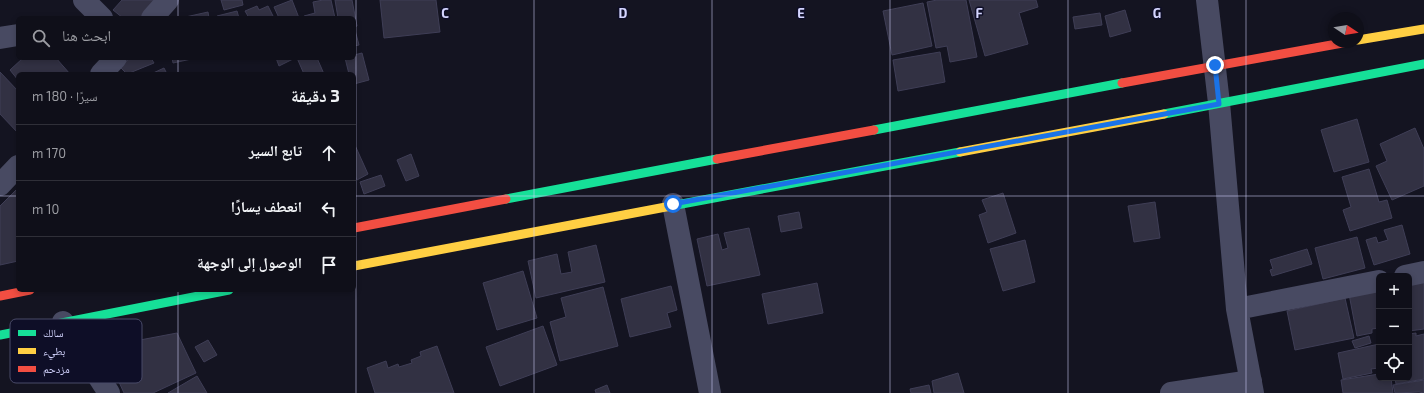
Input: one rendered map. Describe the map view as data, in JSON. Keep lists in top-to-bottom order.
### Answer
{
  "legend": ["سالك", "بطيء", "مزدحم"],
  "north": "right",
  "page": {
    "search": "ابحث هنا",
    "heading": ["3 دقيقة", "سيرًا · 180 m"],
    "list": [
      ["تابع السير", "170 m"],
      ["انعطف يسارًا", "10 m"],
      "الوصول إلى الوجهة"
    ],
    "map_buttons": ["+", "−"]
  },
  "grid": {
    "columns": [
      "C",
      "D",
      "E",
      "F",
      "G"
    ]
  }
}
